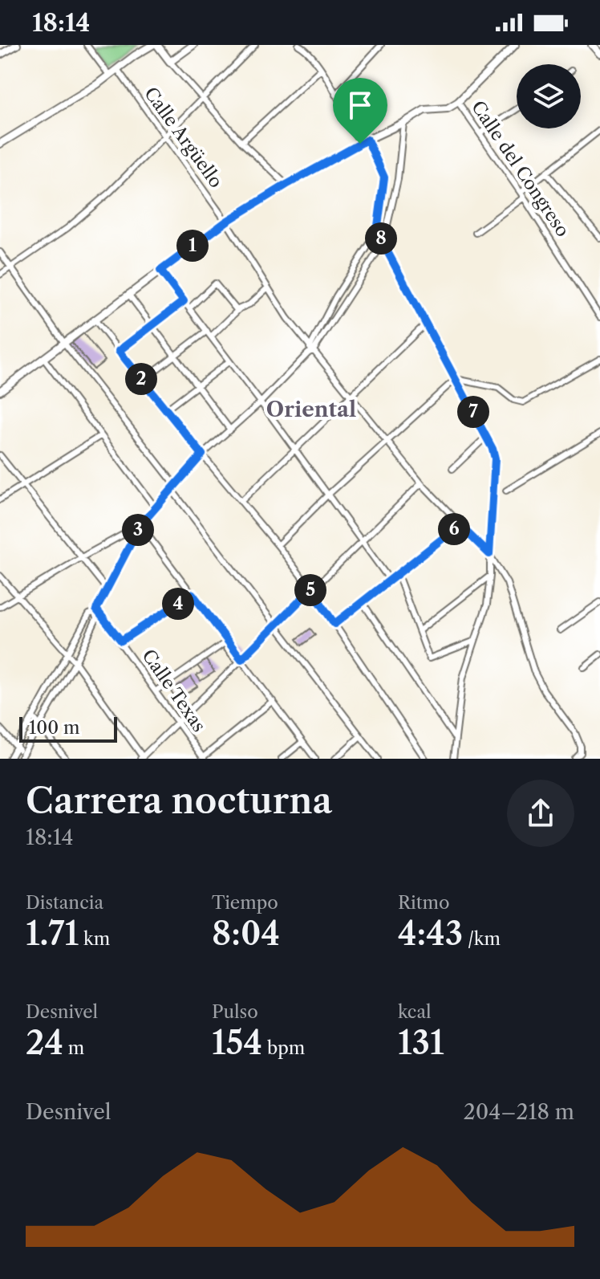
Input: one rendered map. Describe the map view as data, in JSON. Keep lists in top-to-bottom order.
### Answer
{
  "streets": {
    "street": ["Calle Argüello", "Calle del Congreso", "Calle Texas"]
  },
  "districts": ["Oriental"],
  "scale_bar": "100 m",
  "page": {
    "status": "18:14",
    "pins": [
      "8",
      "1",
      "2",
      "7",
      "6",
      "3",
      "5",
      "4"
    ],
    "scale": "100 m",
    "heading": ["Carrera nocturna", "18:14"],
    "stats": [
      ["Distancia", "1.71 km"],
      ["Tiempo", "8:04"],
      ["Ritmo", "4:43 /km"],
      ["Desnivel", "24 m"],
      ["Pulso", "154 bpm"],
      ["kcal", "131"]
    ],
    "chart": ["Desnivel", "204–218 m"]
  }
}
